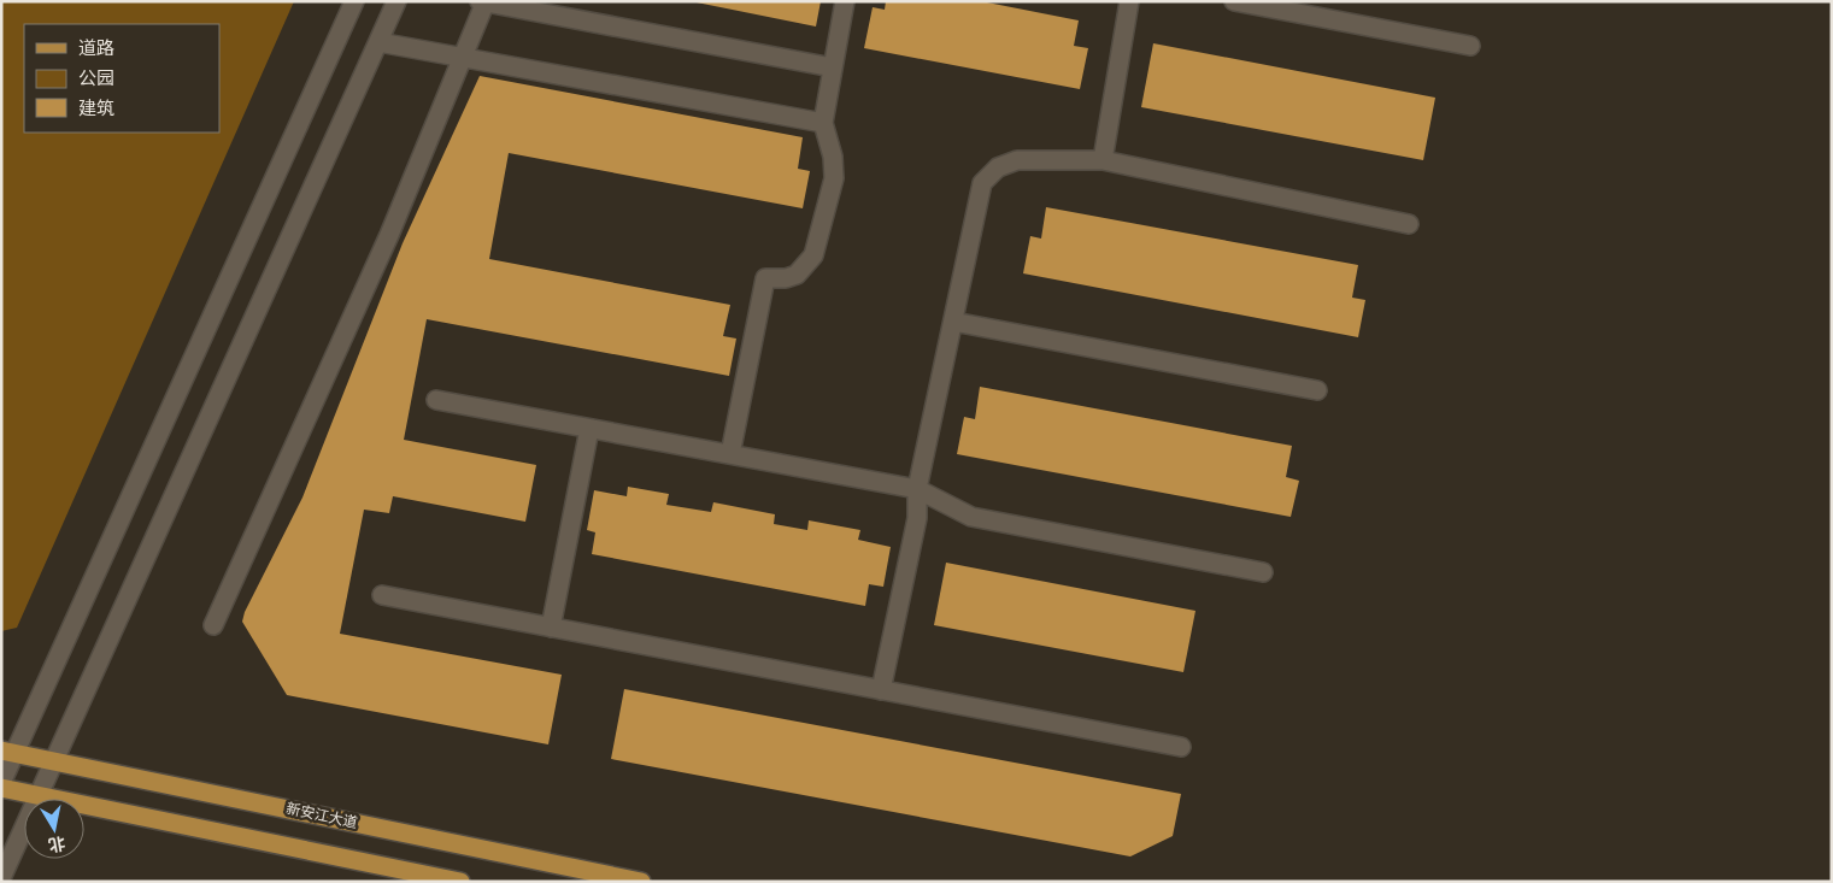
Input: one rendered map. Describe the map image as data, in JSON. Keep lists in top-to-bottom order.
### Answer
{
  "streets": {
    "main road": ["新安江大道"]
  },
  "legend": ["道路", "公园", "建筑"],
  "north": "bottom"
}
